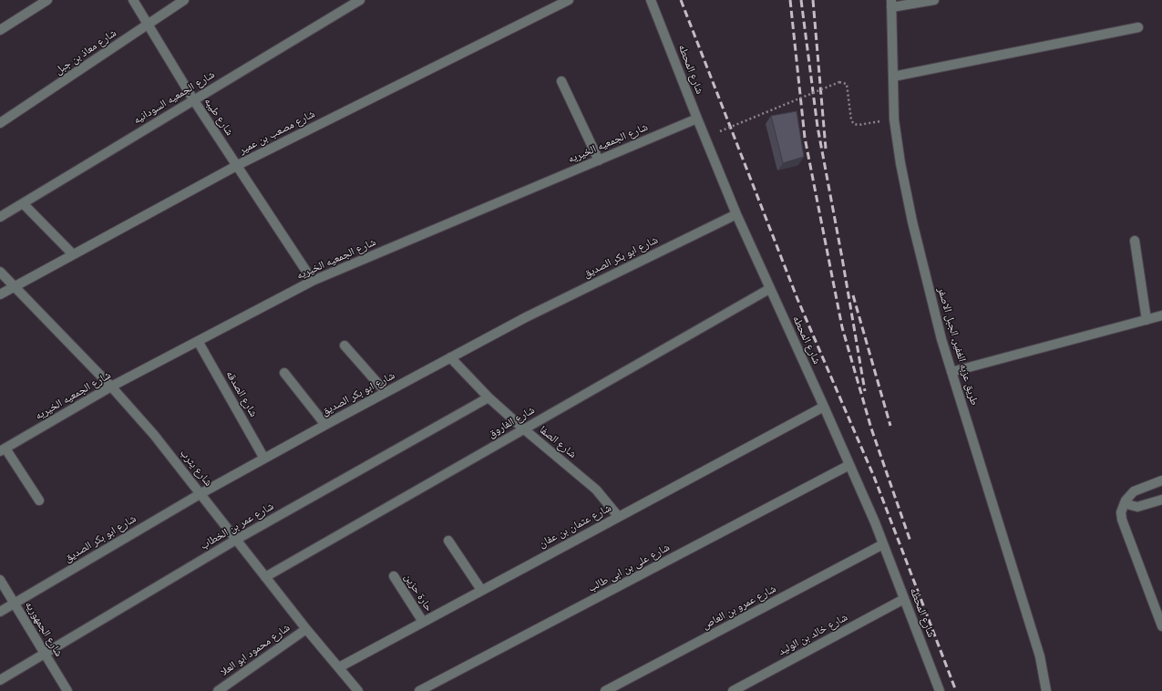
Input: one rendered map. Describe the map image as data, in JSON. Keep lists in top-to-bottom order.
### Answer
{
  "streets": {
    "street": [
      "شارع معاذ بن جبل",
      "شارع المحطه",
      "شارع الجمعيه السودانيه",
      "شارع طيبه",
      "شارع مصعب بن عمير",
      "شارع الجمعيه الخيريه",
      "شارع ابو بكر الصديق",
      "طريق عزبه الغفير, الجبل الاصفر",
      "شارع الصدقه",
      "شارع الفاروق",
      "شارع الصفا",
      "شارع يثرب",
      "شارع عمر بن الخطاب",
      "شارع عثمان بن عفان",
      "شارع على بن ابى طالب",
      "حارة حزين",
      "شارع عمرو بن العاص",
      "شارع الجمهوريه",
      "شارع خالد بن الوليد",
      "شارع محمود ابو العلا"
    ]
  },
  "crossings": [
    ["شارع معاذ بن جبل", "شارع طيبه"],
    ["شارع المحطه", "شارع الجمعيه الخيريه"],
    ["شارع المحطه", "شارع ابو بكر الصديق"],
    ["شارع المحطه", "شارع الفاروق"],
    ["شارع المحطه", "شارع عثمان بن عفان"],
    ["شارع المحطه", "شارع على بن ابى طالب"],
    ["شارع المحطه", "شارع عمرو بن العاص"],
    ["شارع المحطه", "شارع خالد بن الوليد"],
    ["شارع الجمعيه السودانيه", "شارع طيبه"],
    ["شارع طيبه", "شارع مصعب بن عمير"],
    ["شارع طيبه", "شارع الجمعيه الخيريه"],
    ["شارع مصعب بن عمير", "شارع يثرب"],
    ["شارع الجمعيه الخيريه", "شارع الصدقه"],
    ["شارع الجمعيه الخيريه", "شارع يثرب"],
    ["شارع ابو بكر الصديق", "شارع الصدقه"],
    ["شارع ابو بكر الصديق", "شارع الصفا"],
    ["شارع ابو بكر الصديق", "شارع يثرب"],
    ["شارع ابو بكر الصديق", "شارع الجمهوريه"],
    ["شارع الفاروق", "شارع الصفا"],
    ["شارع الفاروق", "شارع يثرب"],
    ["شارع الصفا", "شارع عمر بن الخطاب"],
    ["شارع الصفا", "شارع عثمان بن عفان"],
    ["شارع يثرب", "شارع عمر بن الخطاب"],
    ["شارع يثرب", "شارع عثمان بن عفان"],
    ["شارع يثرب", "شارع محمود ابو العلا"],
    ["شارع عمر بن الخطاب", "شارع الجمهوريه"],
    ["شارع عثمان بن عفان", "حارة حزين"]
  ]
}
